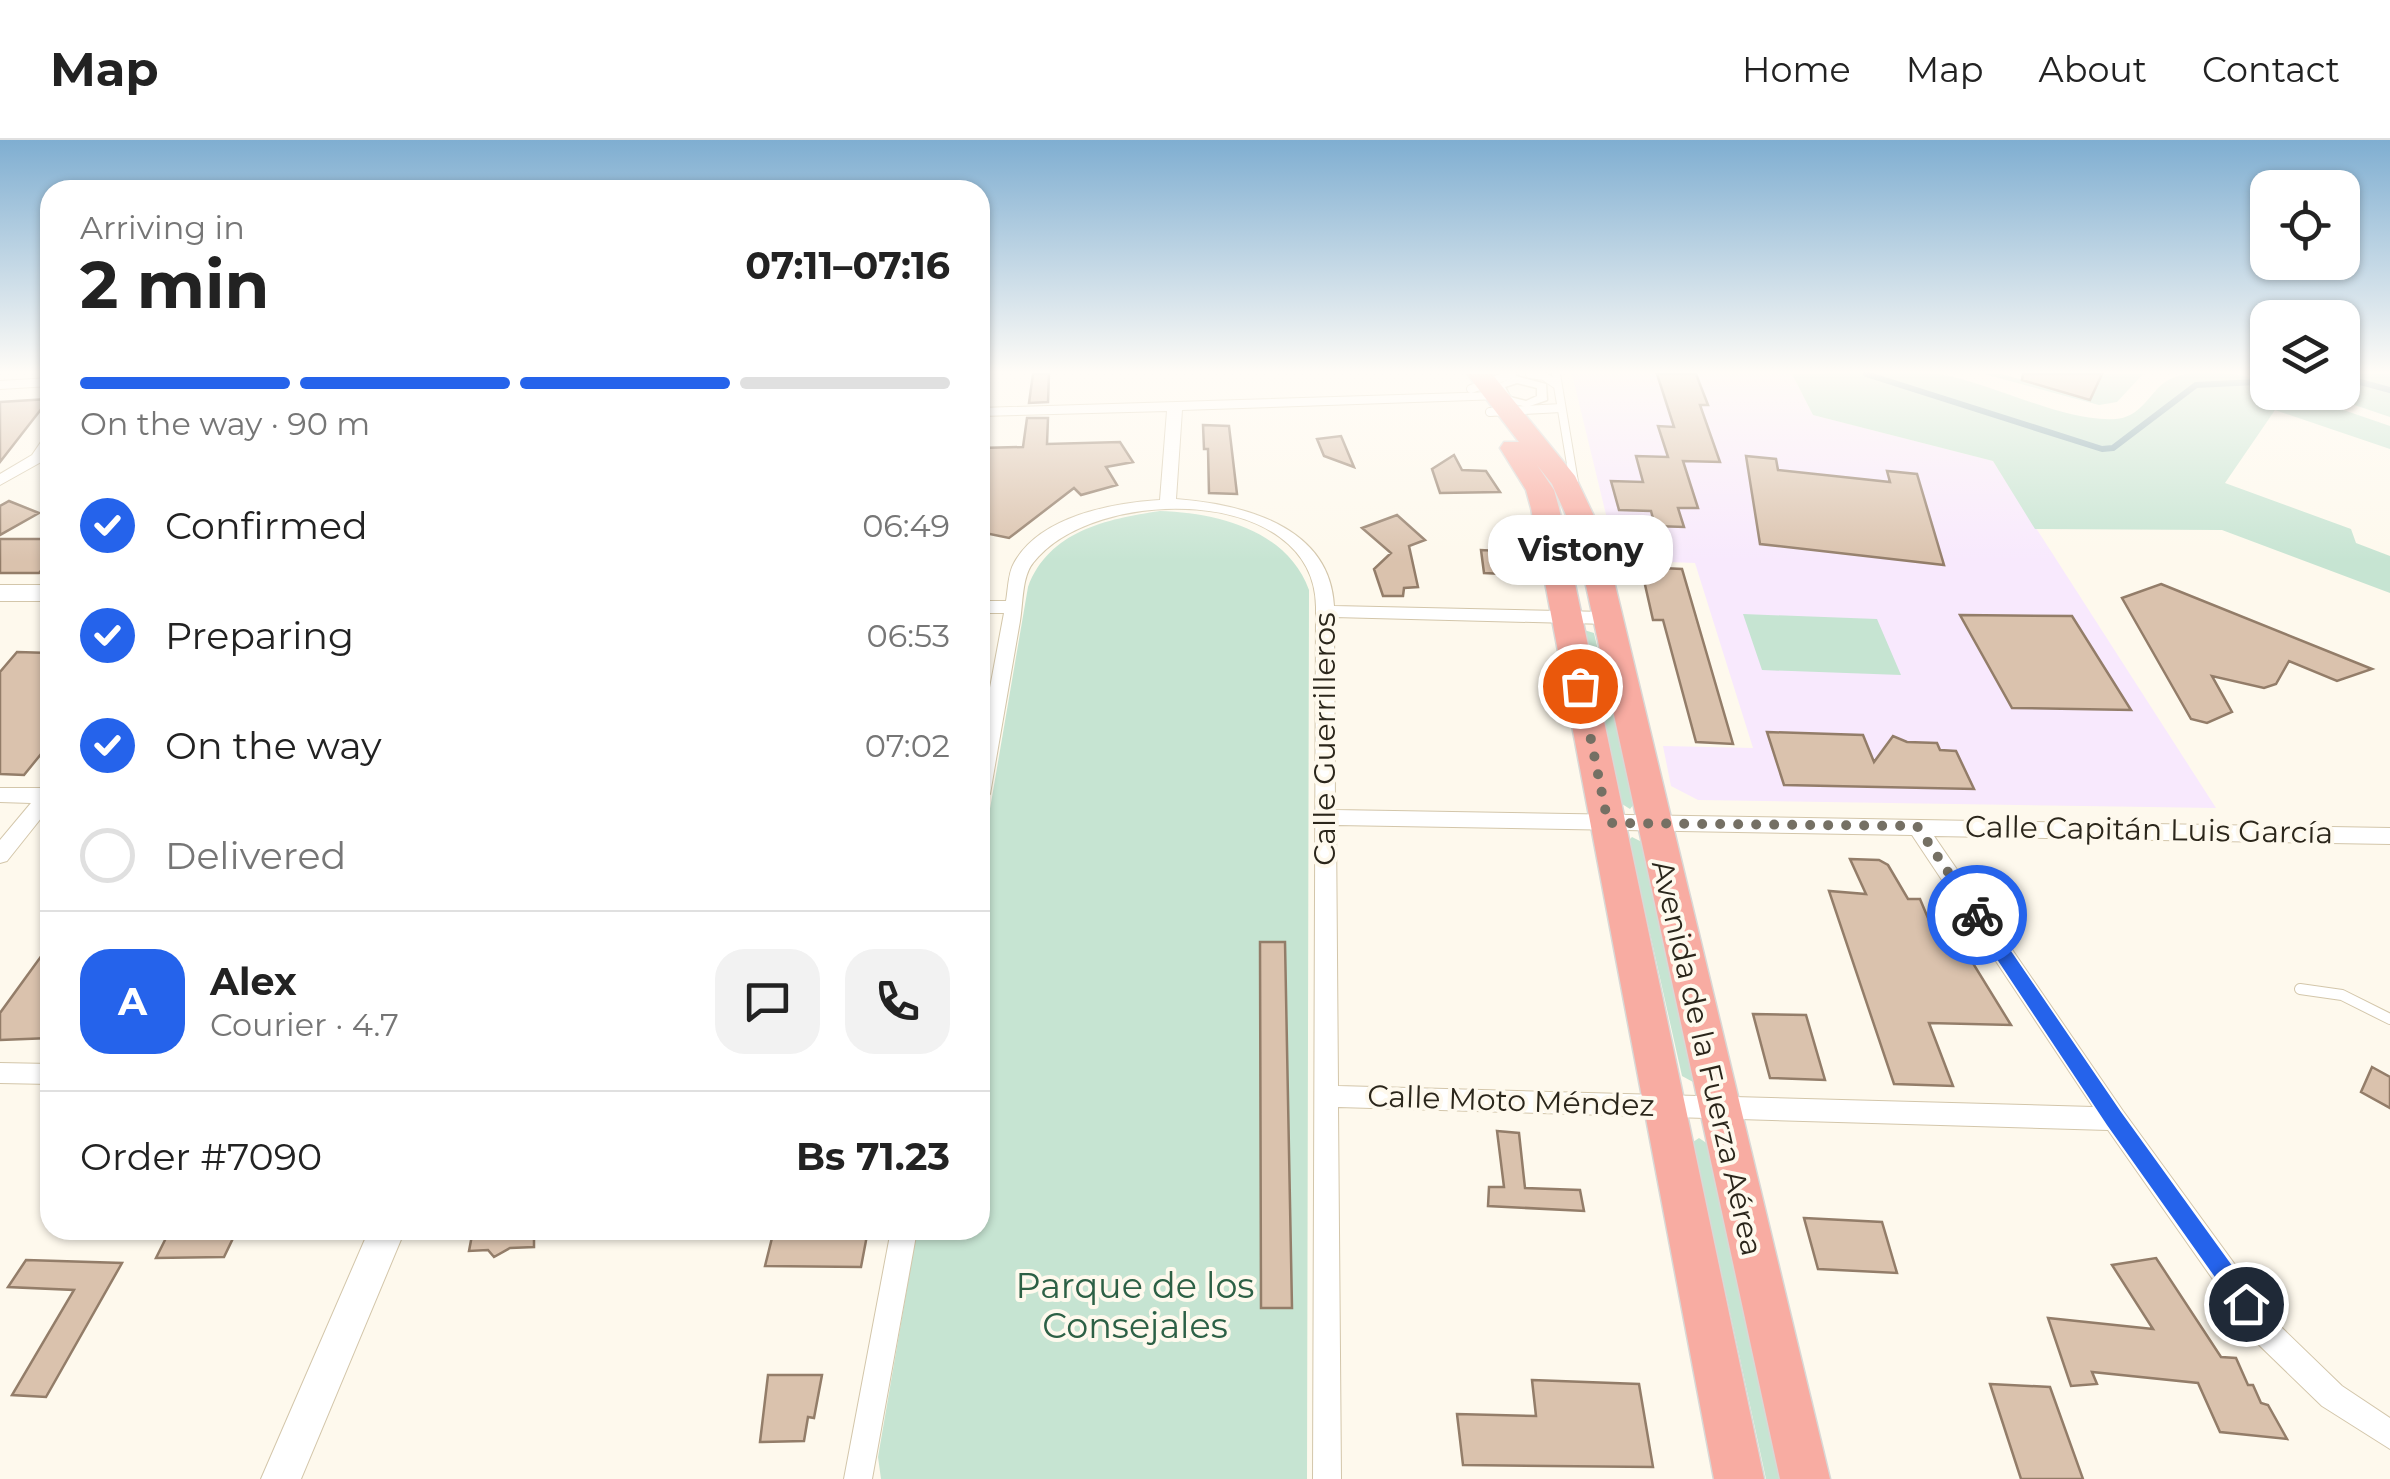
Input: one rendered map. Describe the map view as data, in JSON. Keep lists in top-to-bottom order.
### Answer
{
  "streets": {
    "highway": ["Avenida de la Fuerza Aérea"],
    "street": ["Calle Guerrilleros", "Calle Capitán Luis García", "Calle Moto Méndez"]
  },
  "crossings": [
    ["Calle Guerrilleros", "Calle Capitán Luis García"],
    ["Calle Guerrilleros", "Calle Moto Méndez"],
    ["Calle Capitán Luis García", "Avenida de la Fuerza Aérea"],
    ["Avenida de la Fuerza Aérea", "Calle Moto Méndez"]
  ],
  "parks": ["Parque de los Consejales"],
  "places": ["Vistony"],
  "page": {
    "header": "Map",
    "nav": [
      "Home",
      "Map",
      "About",
      "Contact"
    ],
    "heading": ["2 min", "Arriving in", "07:11–07:16"],
    "panel": [
      "Alex",
      "Courier · 4.7",
      "Order #7090",
      "Bs 71.23"
    ],
    "bar": "On the way · 90 m",
    "list": [
      ["Confirmed", "06:49"],
      ["Preparing", "06:53"],
      ["On the way", "07:02"],
      "Delivered"
    ],
    "bubble": "Vistony",
    "round": "A"
  }
}
